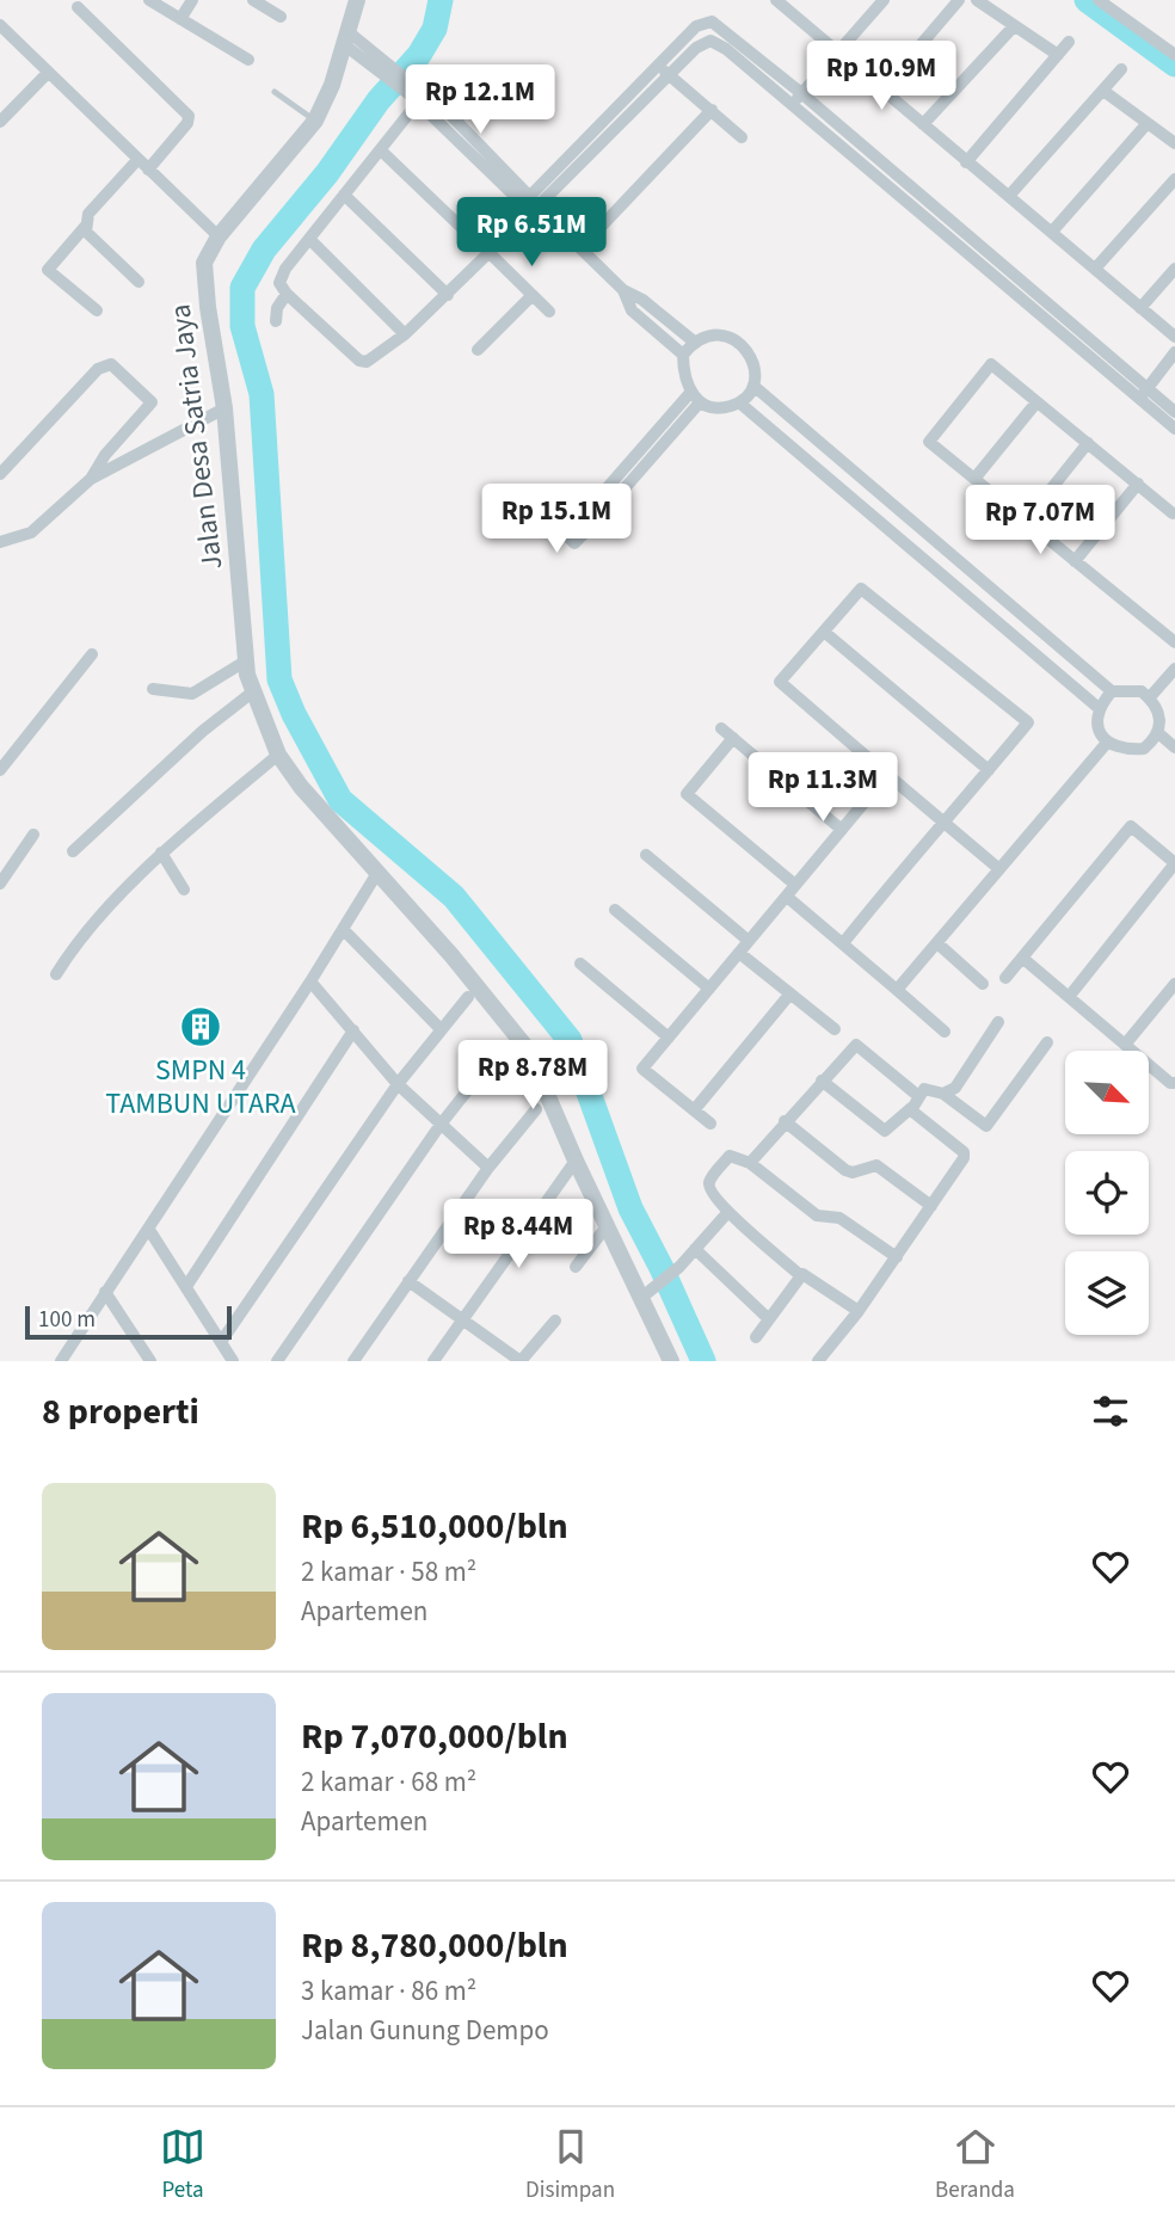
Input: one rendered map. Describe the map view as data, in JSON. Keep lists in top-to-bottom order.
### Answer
{
  "streets": {
    "street": ["Jalan Desa Satria Jaya"]
  },
  "places": {
    "building": ["SMPN 4 TAMBUN UTARA"]
  },
  "scale_bar": "100 m",
  "north": "bottom right",
  "page": {
    "price": [
      "Rp 10.9M",
      "Rp 12.1M",
      "Rp 6.51M",
      "Rp 15.1M",
      "Rp 7.07M",
      "Rp 11.3M",
      "Rp 8.78M",
      "Rp 8.44M"
    ],
    "scale": "100 m",
    "heading": "8 properti",
    "list": [
      {
        "name": "Rp 6,510,000/bln",
        "note": "2 kamar · 58 m² · Apartemen"
      },
      {
        "name": "Rp 7,070,000/bln",
        "note": "2 kamar · 68 m² · Apartemen"
      },
      {
        "name": "Rp 8,780,000/bln",
        "note": "3 kamar · 86 m² · Jalan Gunung Dempo"
      }
    ],
    "tabs": ["Peta", "Disimpan", "Beranda"]
  }
}
